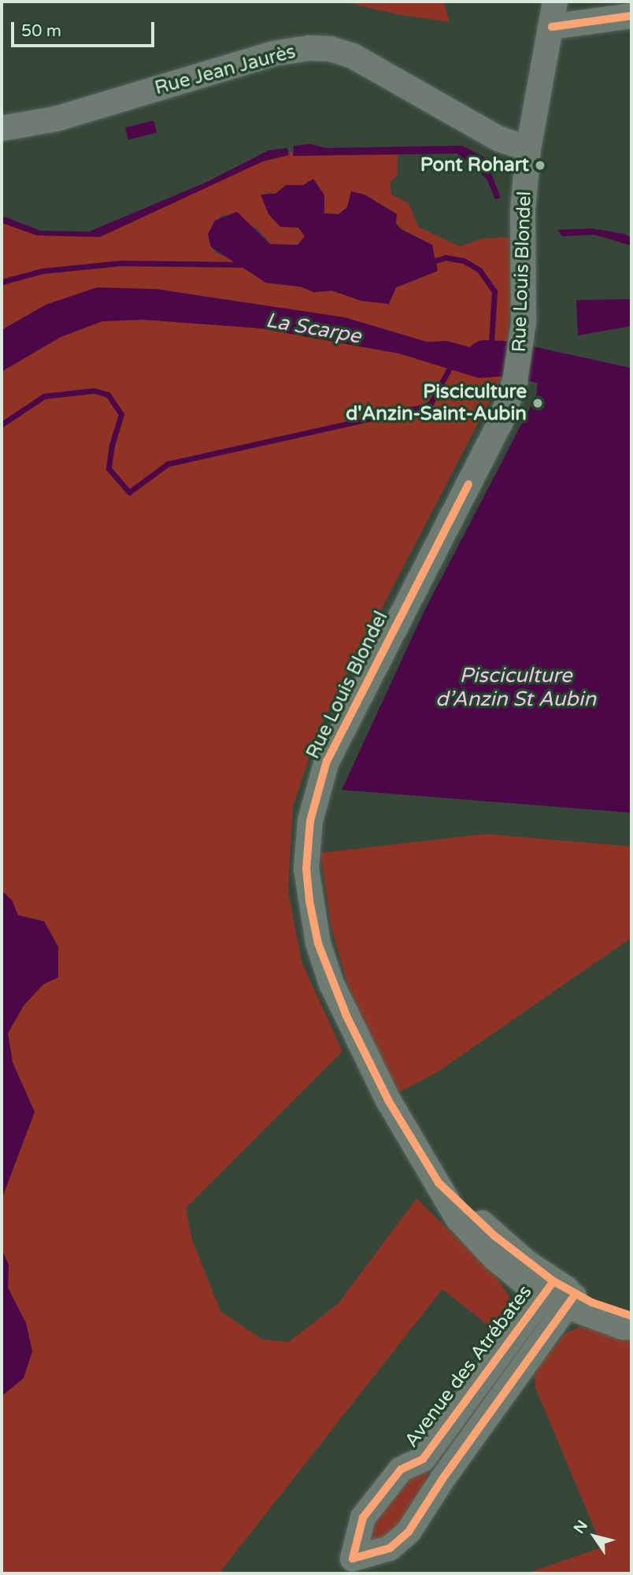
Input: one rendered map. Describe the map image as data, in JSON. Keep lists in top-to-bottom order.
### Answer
{
  "streets": {
    "street": ["Rue Jean Jaurès", "Rue Louis Blondel", "Avenue des Atrébates"]
  },
  "crossings": [
    ["Rue Jean Jaurès", "Rue Louis Blondel"],
    ["Rue Louis Blondel", "Avenue des Atrébates"]
  ],
  "water": ["La Scarpe", "Pisciculture d’Anzin St Aubin"],
  "places": ["Pont Rohart", "Pisciculture d'Anzin-Saint-Aubin"],
  "scale_bar": "50 m",
  "north": "top left"
}
